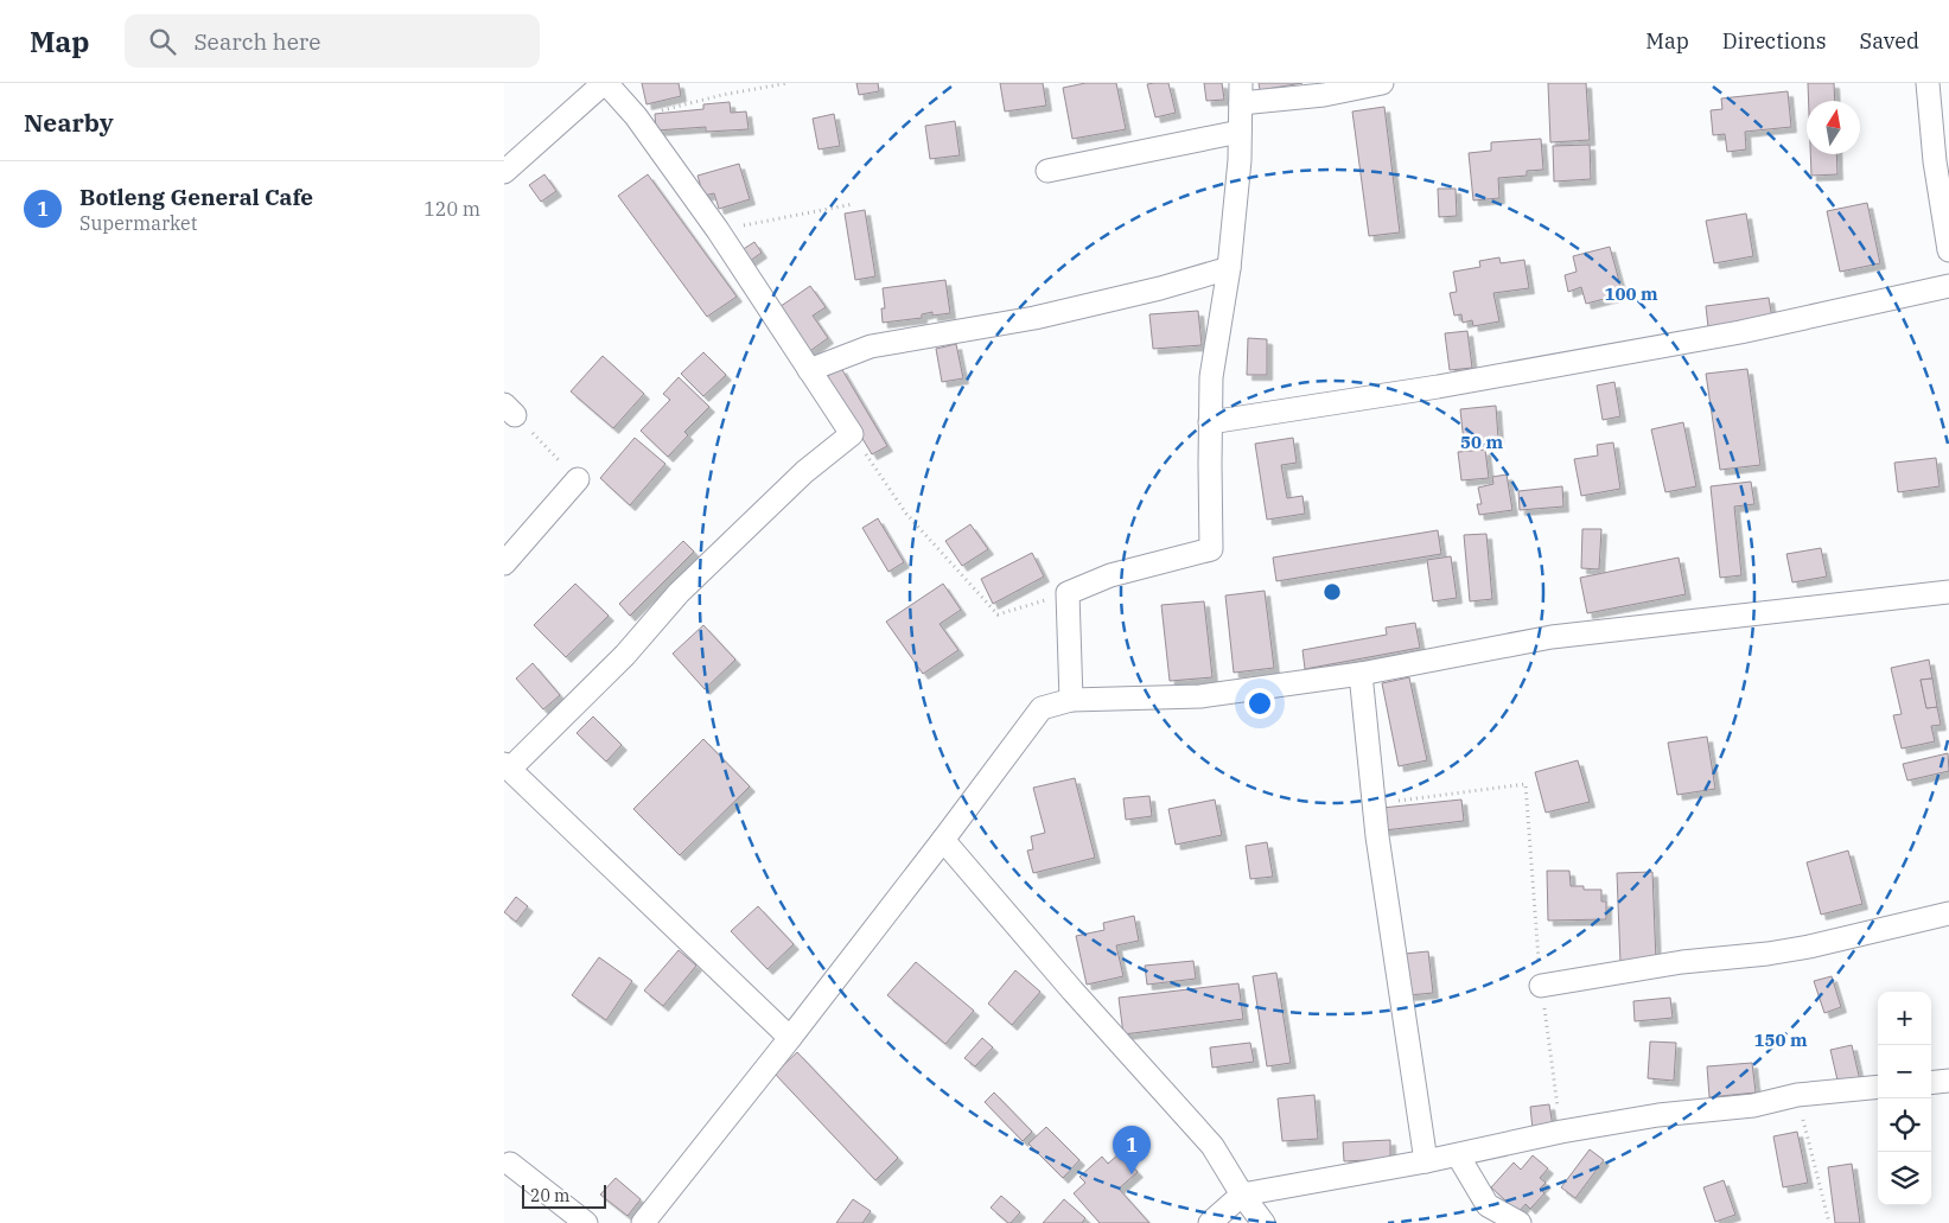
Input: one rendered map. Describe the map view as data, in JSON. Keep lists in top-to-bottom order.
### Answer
{
  "scale_bar": "20 m",
  "north": "top",
  "page": {
    "header": "Map",
    "search": "Search here",
    "nav": ["Map", "Directions", "Saved"],
    "heading": "Nearby",
    "list": [
      {
        "mark": "1",
        "name": "Botleng General Cafe",
        "note": "Supermarket",
        "value": "120 m"
      }
    ],
    "map_buttons": ["+", "−"],
    "pins": "1",
    "scale": "20 m"
  },
  "rings": ["100 m", "50 m", "150 m"]
}
